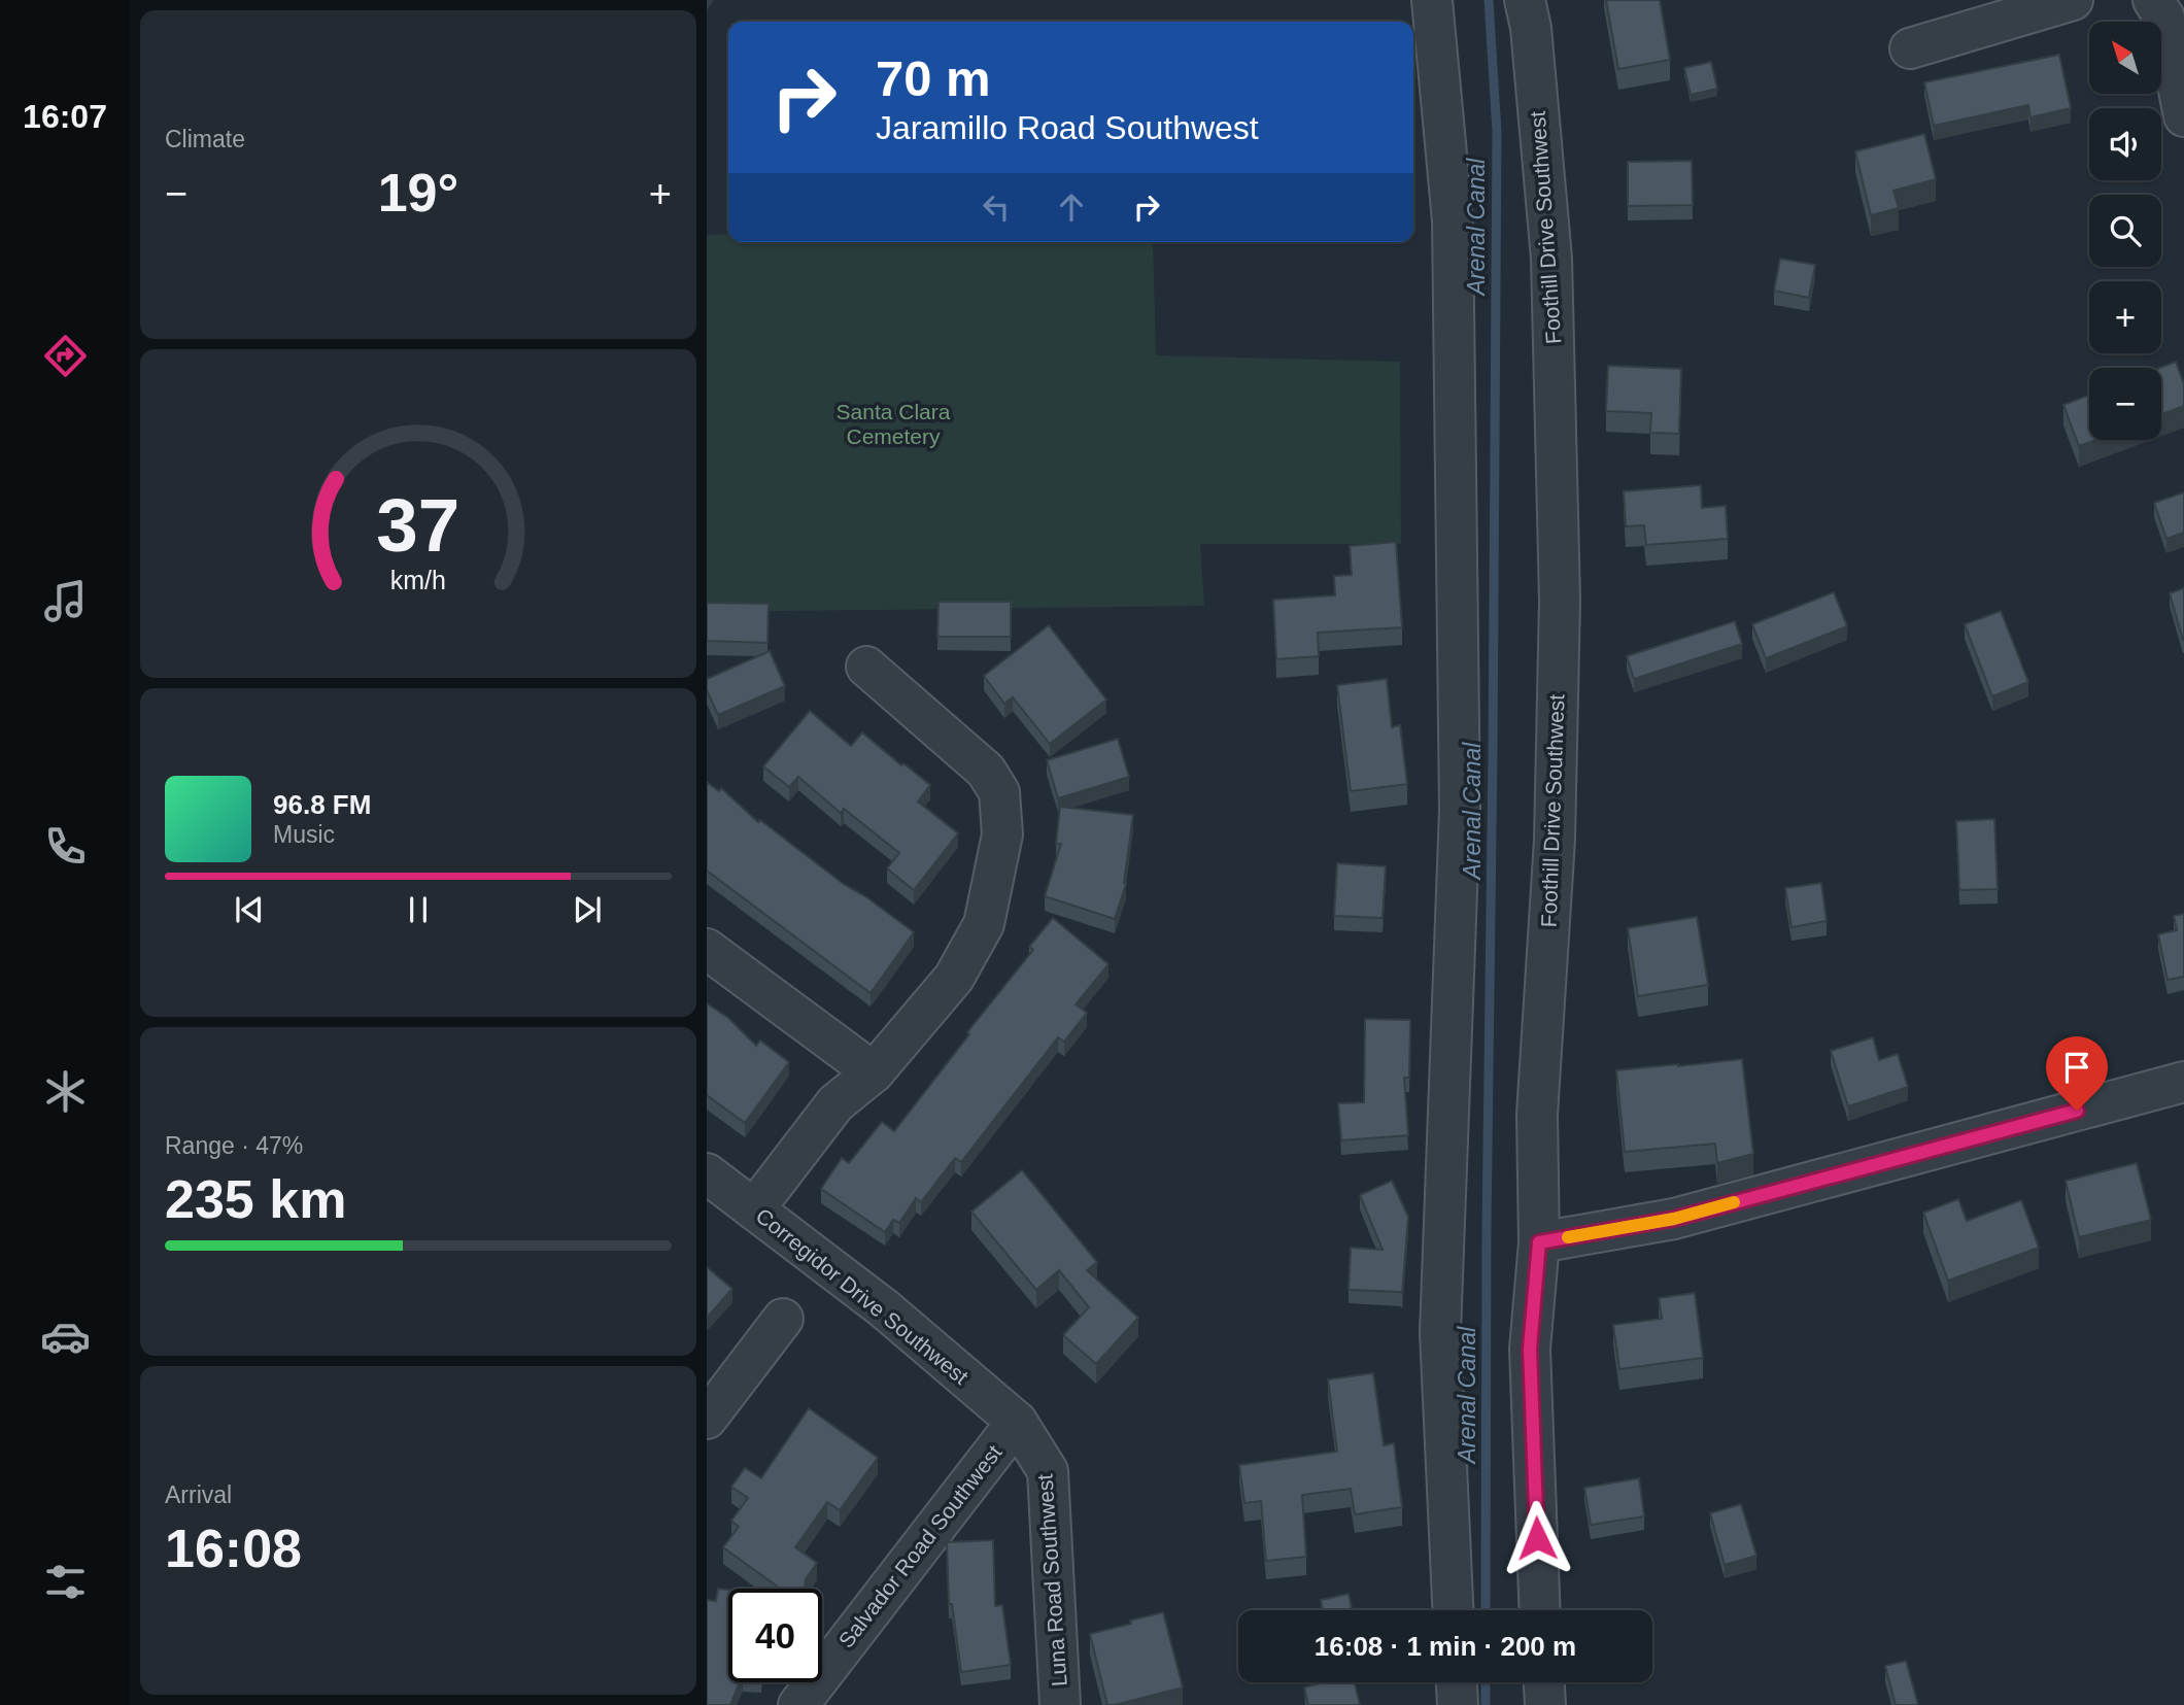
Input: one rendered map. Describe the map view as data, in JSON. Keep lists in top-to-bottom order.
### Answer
{
  "streets": {
    "street": [
      "Foothill Drive Southwest",
      "Corregidor Drive Southwest",
      "Salvador Road Southwest",
      "Luna Road Southwest"
    ]
  },
  "crossings": [
    ["Corregidor Drive Southwest", "Salvador Road Southwest"],
    ["Corregidor Drive Southwest", "Luna Road Southwest"],
    ["Salvador Road Southwest", "Luna Road Southwest"]
  ],
  "water": ["Arenal Canal"],
  "parks": ["Santa Clara Cemetery"],
  "north": "top left",
  "page": {
    "tabs": "16:07",
    "tile": [
      "Climate",
      ["Range · 47%", "235 km"],
      ["Arrival", "16:08"]
    ],
    "map_buttons": ["+", "−"],
    "turn": ["70 m", "Jaramillo Road Southwest"],
    "heat": ["−", "19°", "+"],
    "song": ["96.8 FM", "Music"],
    "limit": "40",
    "trip": "16:08 · 1 min · 200 m",
    "gauge": ["37", "km/h"]
  }
}
